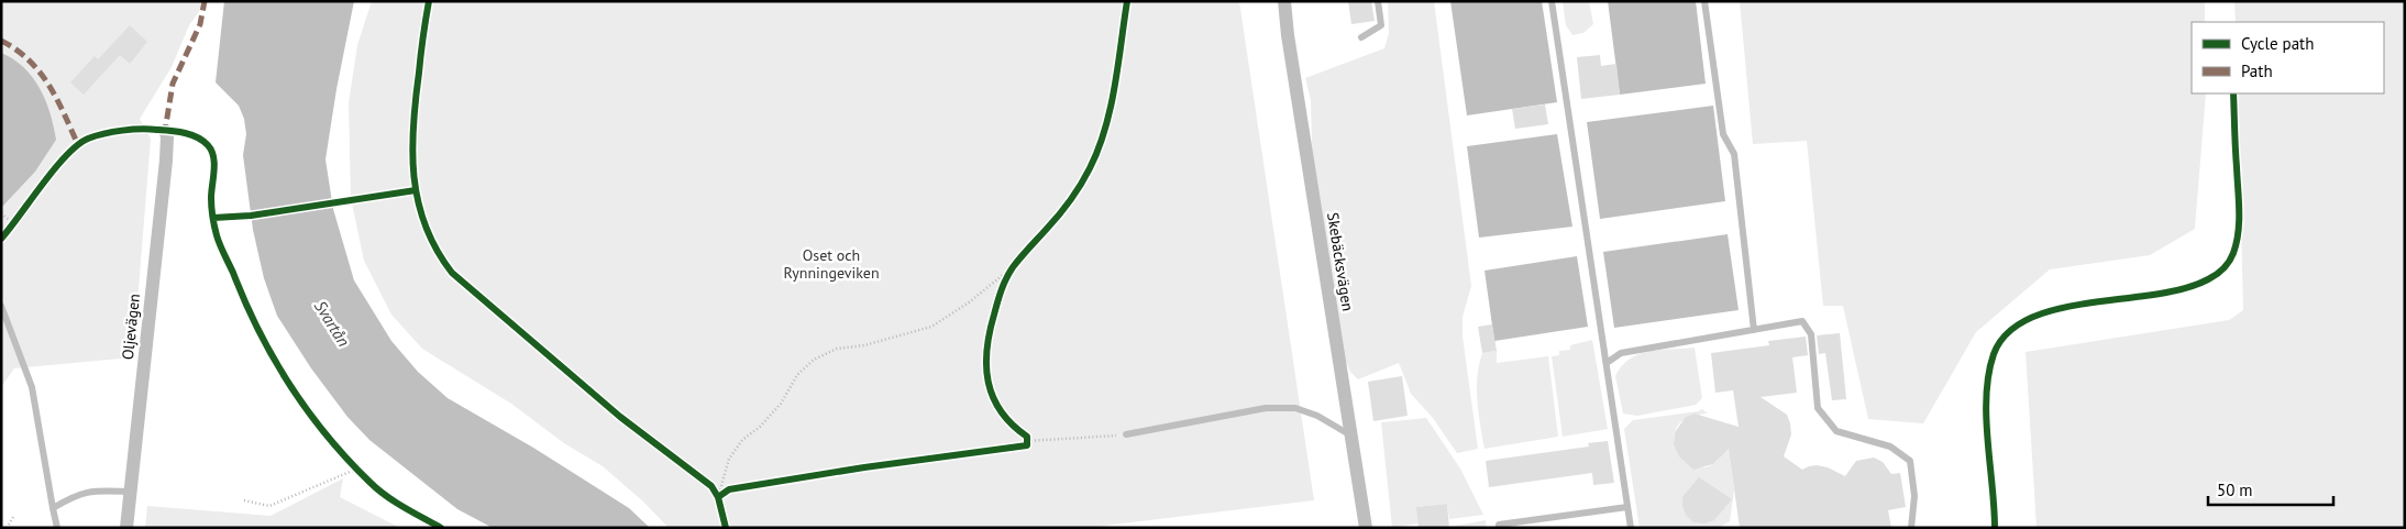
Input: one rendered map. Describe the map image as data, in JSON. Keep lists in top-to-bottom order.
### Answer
{
  "streets": {
    "street": ["Skebäcksvägen", "Oljevägen"]
  },
  "water": ["Svartån"],
  "parks": ["Oset och Rynningeviken"],
  "legend": ["Cycle path", "Path"],
  "scale_bar": "50 m"
}
